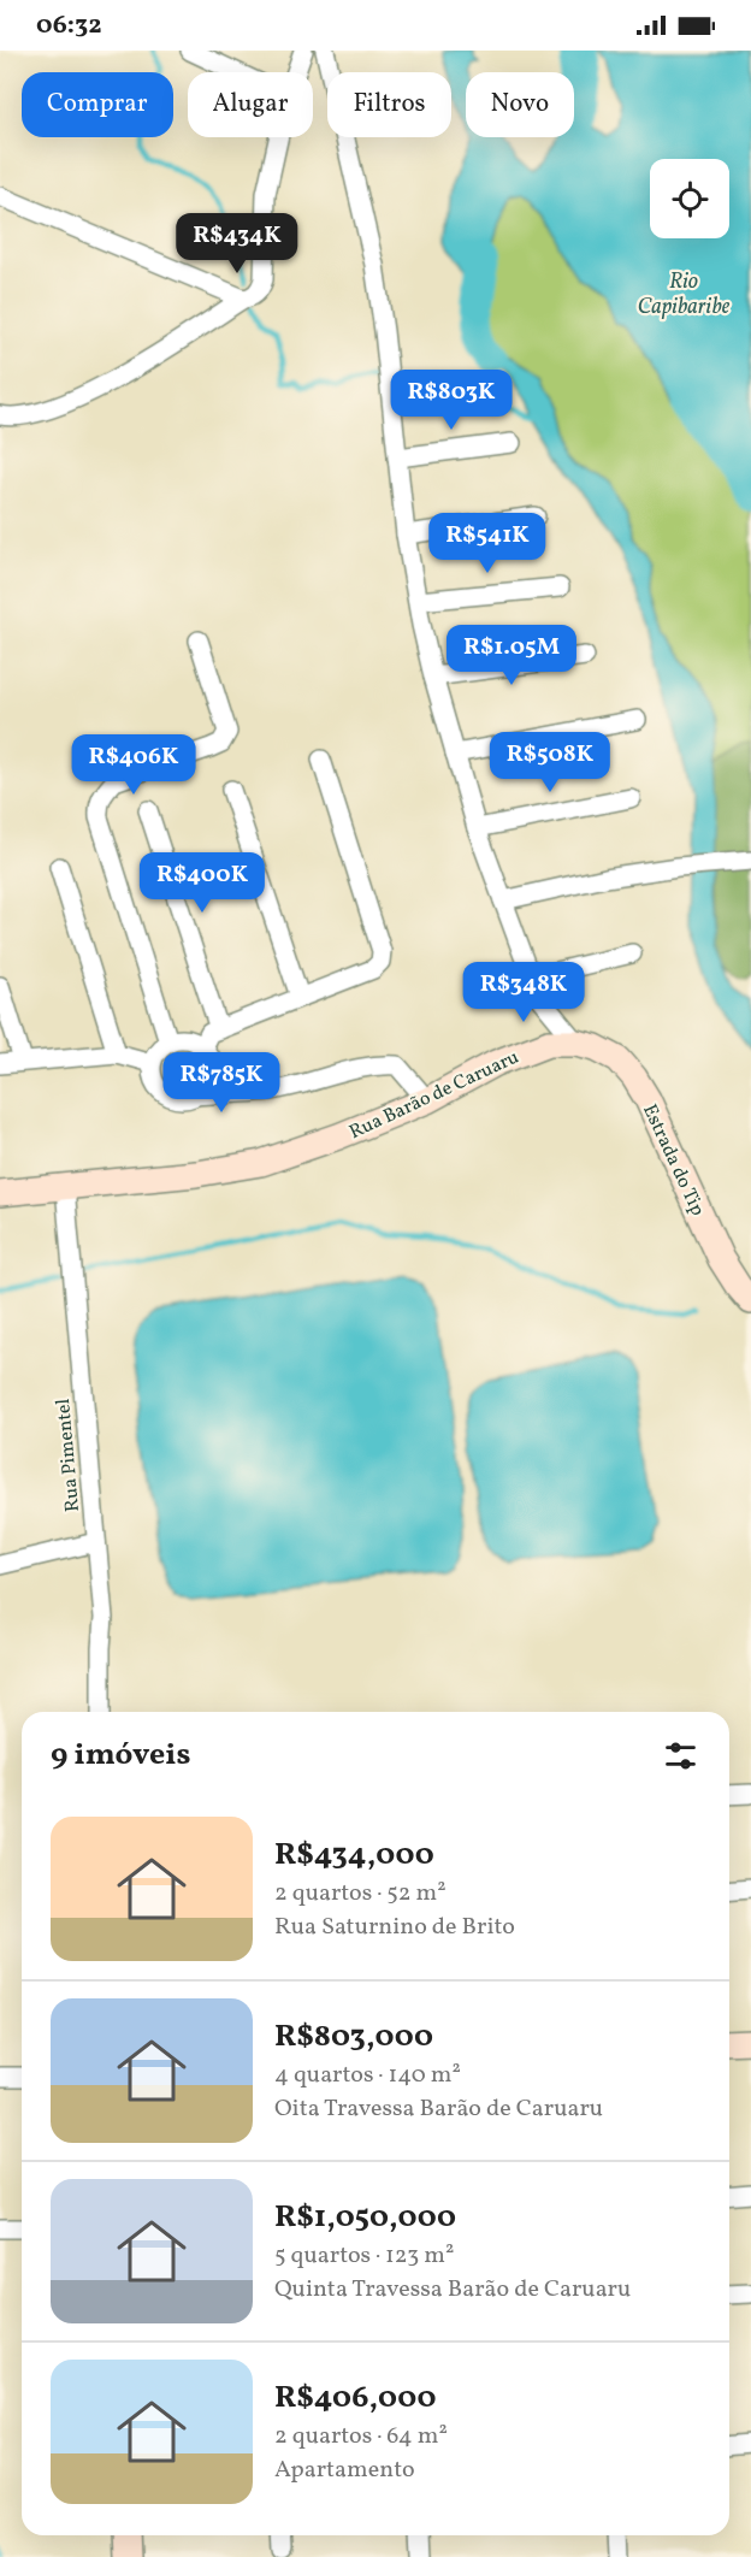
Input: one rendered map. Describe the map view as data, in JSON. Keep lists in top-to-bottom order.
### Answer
{
  "streets": {
    "street": ["Rua Barão de Caruaru", "Estrada do Tip", "Rua Pimentel"]
  },
  "crossings": [
    ["Rua Barão de Caruaru", "Estrada do Tip"],
    ["Rua Barão de Caruaru", "Rua Pimentel"]
  ],
  "water": ["Rio Capibaribe"],
  "page": {
    "status": "06:32",
    "chip": [
      "Comprar",
      "Alugar",
      "Filtros",
      "Novo"
    ],
    "price": [
      "R$434K",
      "R$803K",
      "R$541K",
      "R$1.05M",
      "R$508K",
      "R$406K",
      "R$400K",
      "R$348K",
      "R$785K"
    ],
    "heading": "9 imóveis",
    "list": [
      {
        "name": "R$434,000",
        "note": "2 quartos · 52 m² · Rua Saturnino de Brito"
      },
      {
        "name": "R$803,000",
        "note": "4 quartos · 140 m² · Oita Travessa Barão de Caruaru"
      },
      {
        "name": "R$1,050,000",
        "note": "5 quartos · 123 m² · Quinta Travessa Barão de Caruaru"
      },
      {
        "name": "R$406,000",
        "note": "2 quartos · 64 m² · Apartamento"
      }
    ]
  }
}
